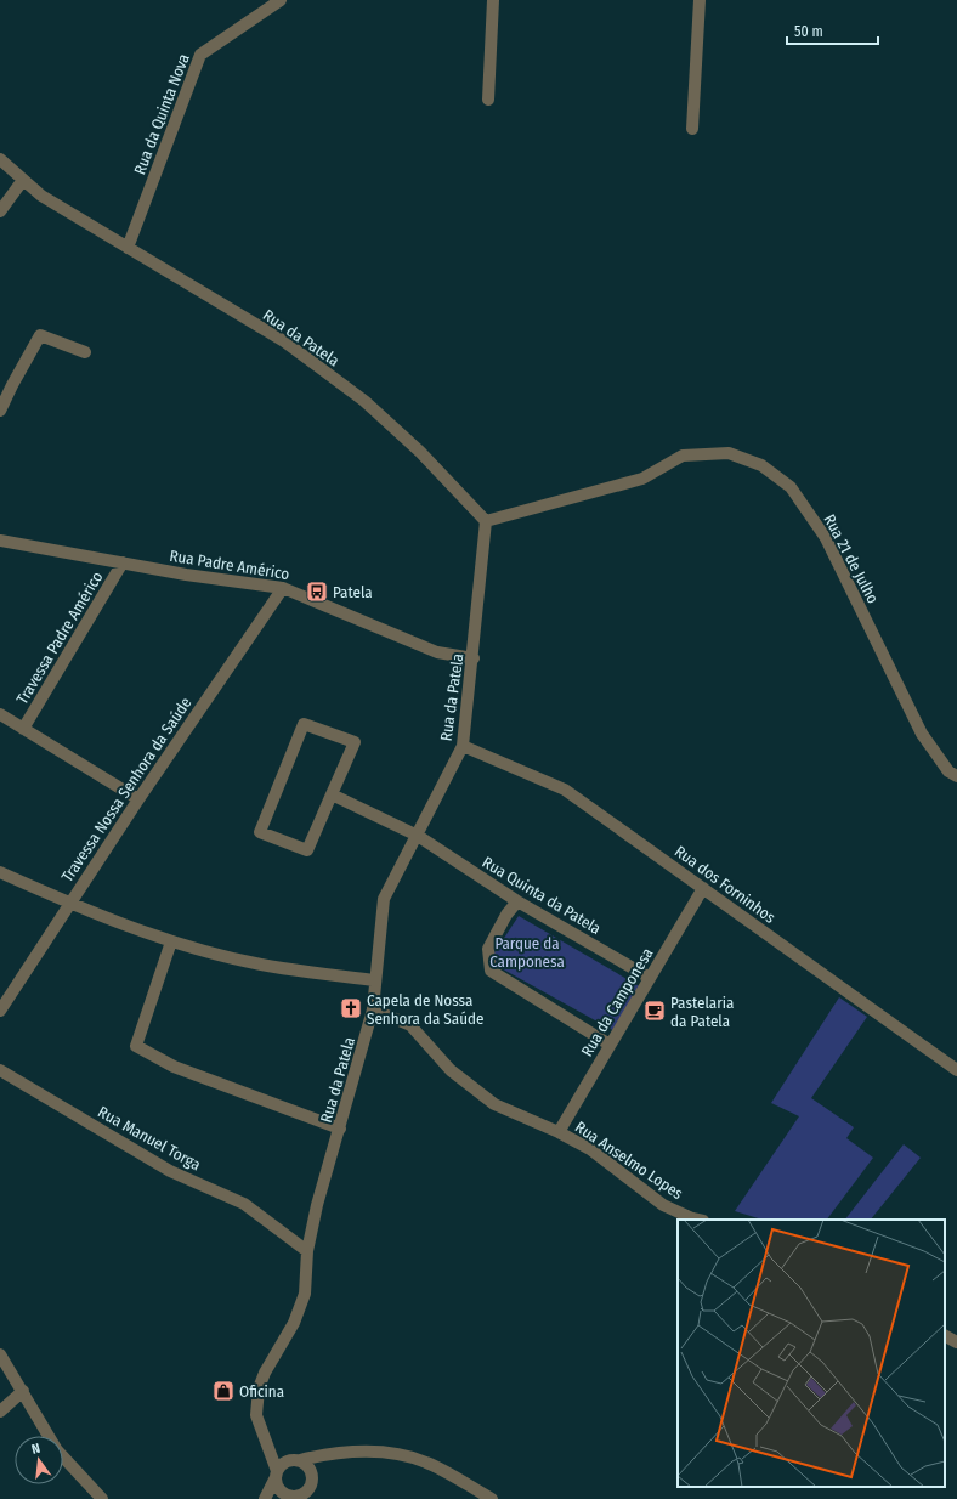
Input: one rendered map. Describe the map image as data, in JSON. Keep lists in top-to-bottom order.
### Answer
{
  "streets": {
    "street": [
      "Rua da Quinta Nova",
      "Rua da Patela",
      "Rua 21 de Julho",
      "Rua Padre Américo",
      "Travessa Padre Américo",
      "Travessa Nossa Senhora da Saúde",
      "Rua dos Forninhos",
      "Rua Quinta da Patela",
      "Rua da Camponesa",
      "Rua Manuel Torga",
      "Rua Anselmo Lopes"
    ]
  },
  "crossings": [
    ["Rua da Quinta Nova", "Rua da Patela"],
    ["Rua da Patela", "Rua 21 de Julho"],
    ["Rua da Patela", "Rua Padre Américo"],
    ["Rua da Patela", "Rua dos Forninhos"],
    ["Rua da Patela", "Rua Quinta da Patela"],
    ["Rua da Patela", "Rua Manuel Torga"],
    ["Rua da Patela", "Rua Anselmo Lopes"],
    ["Rua Padre Américo", "Travessa Padre Américo"],
    ["Rua Padre Américo", "Travessa Nossa Senhora da Saúde"],
    ["Rua dos Forninhos", "Rua da Camponesa"],
    ["Rua Quinta da Patela", "Rua da Camponesa"],
    ["Rua da Camponesa", "Rua Anselmo Lopes"]
  ],
  "parks": ["Parque da Camponesa"],
  "places": {
    "bus stop": ["Patela"],
    "church": ["Capela de Nossa Senhora da Saúde"],
    "cafe": ["Pastelaria da Patela"],
    "shop": ["Oficina"]
  },
  "scale_bar": "50 m",
  "north": "top"
}
